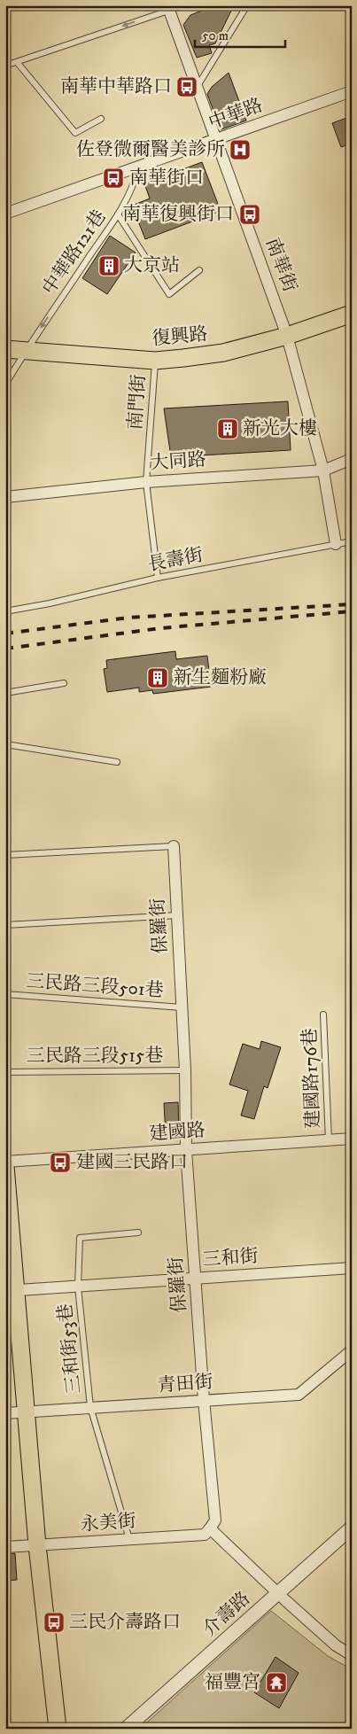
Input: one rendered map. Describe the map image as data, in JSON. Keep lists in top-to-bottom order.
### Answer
{
  "streets": {
    "main road": ["復興路"],
    "street": [
      "中華路",
      "南華街",
      "大同路",
      "保羅街",
      "建國路",
      "三和街",
      "青田街",
      "永美街",
      "介壽路"
    ],
    "lane": [
      "中華路121巷",
      "南門街",
      "長壽街",
      "三民路三段501巷",
      "三民路三段515巷",
      "建國路176巷",
      "三和街53巷"
    ]
  },
  "crossings": [
    ["中華路", "中華路121巷"],
    ["中華路", "南華街"],
    ["中華路121巷", "復興路"],
    ["南華街", "復興路"],
    ["南華街", "大同路"],
    ["南華街", "長壽街"],
    ["復興路", "南門街"],
    ["南門街", "大同路"],
    ["南門街", "長壽街"],
    ["保羅街", "三民路三段501巷"],
    ["保羅街", "三民路三段515巷"],
    ["保羅街", "建國路"],
    ["保羅街", "三和街"],
    ["保羅街", "青田街"],
    ["保羅街", "永美街"],
    ["建國路176巷", "建國路"],
    ["三和街", "三和街53巷"],
    ["三和街53巷", "青田街"],
    ["三和街53巷", "永美街"]
  ],
  "one_way": ["中華路121巷"],
  "places": {
    "bus stop": [
      "南華中華路口",
      "南華街口",
      "南華復興街口",
      "建國三民路口",
      "三民介壽路口"
    ],
    "hospital": ["佐登微爾醫美診所"],
    "building": ["大京站", "新光大樓", "新生麵粉廠"],
    "temple": ["福豐宮"]
  },
  "scale_bar": "50 m"
}
